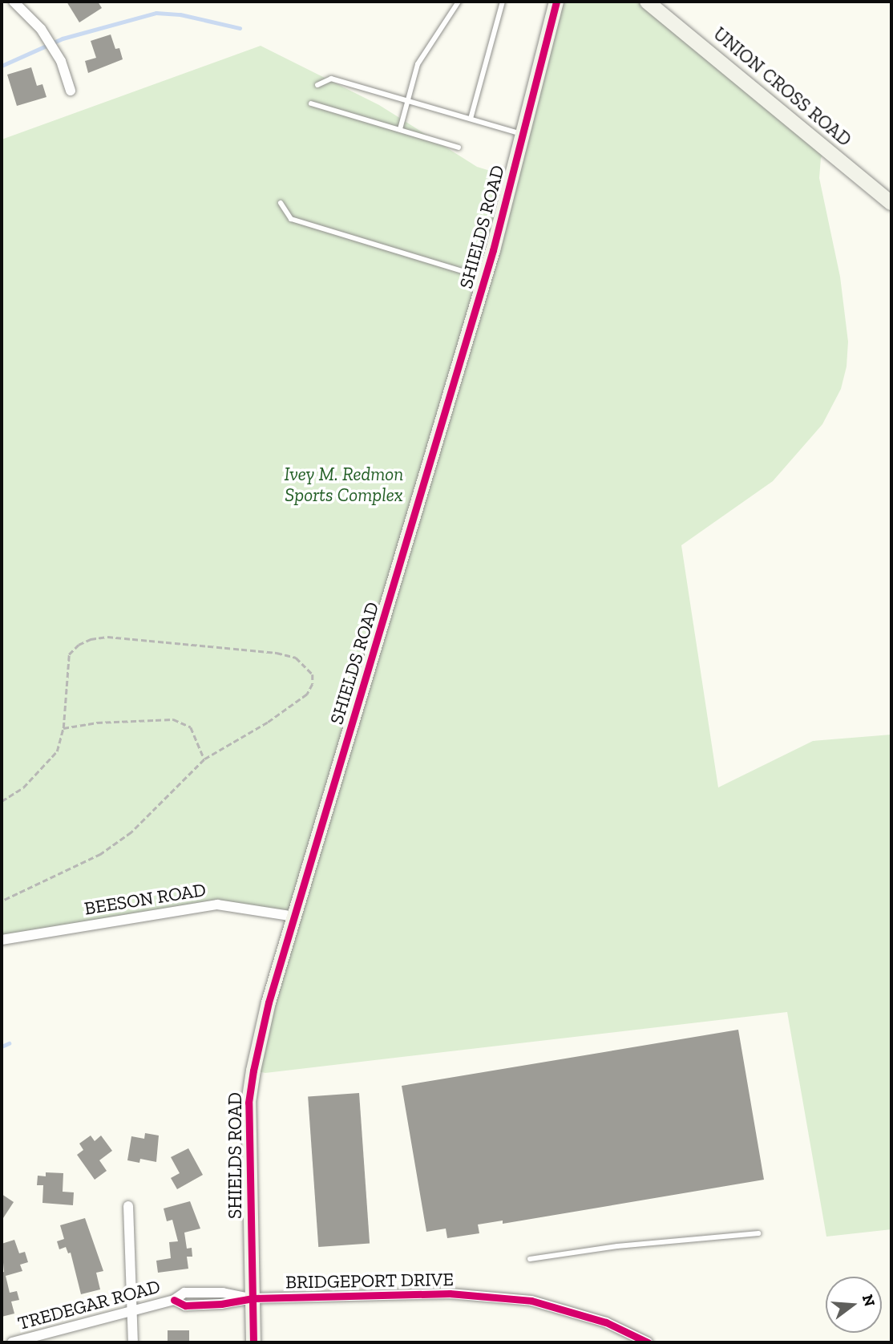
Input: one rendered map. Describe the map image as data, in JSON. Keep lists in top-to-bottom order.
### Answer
{
  "streets": {
    "street": [
      "UNION CROSS ROAD",
      "SHIELDS ROAD",
      "BEESON ROAD",
      "BRIDGEPORT DRIVE",
      "TREDEGAR ROAD"
    ]
  },
  "crossings": [
    ["SHIELDS ROAD", "BEESON ROAD"],
    ["SHIELDS ROAD", "BRIDGEPORT DRIVE"],
    ["SHIELDS ROAD", "TREDEGAR ROAD"],
    ["BRIDGEPORT DRIVE", "TREDEGAR ROAD"]
  ],
  "parks": ["Ivey M. Redmon Sports Complex"],
  "north": "right"
}
